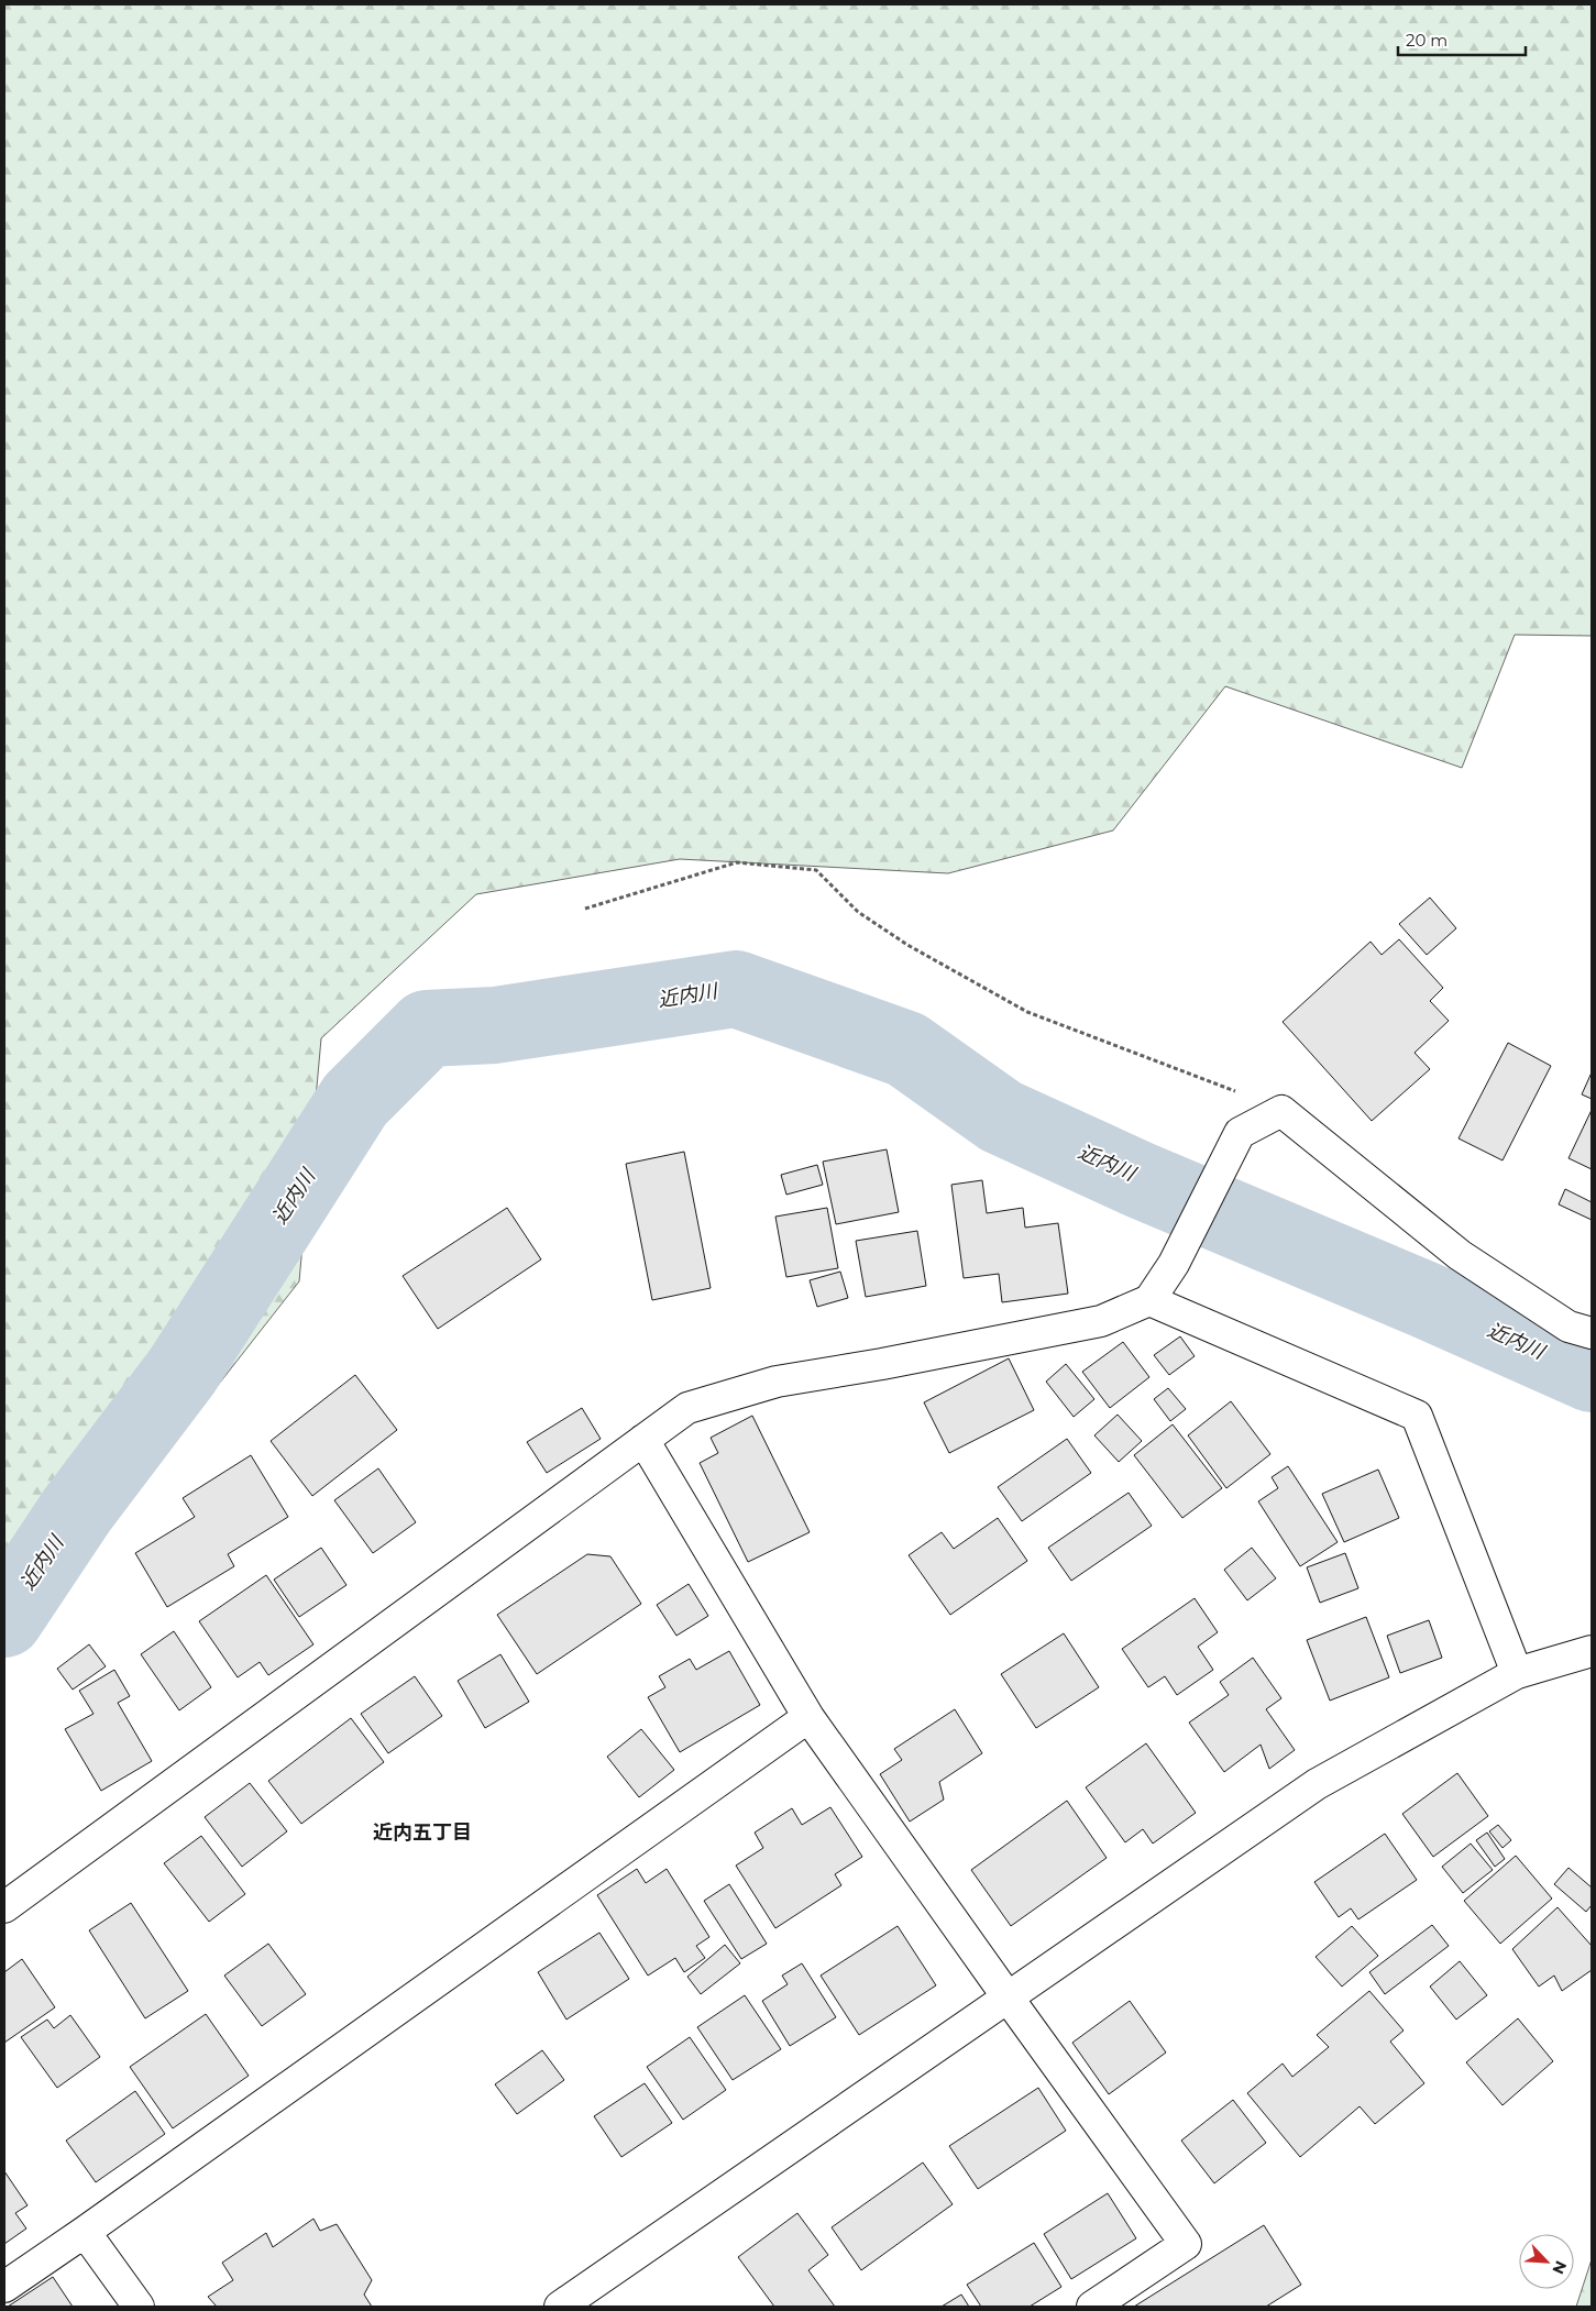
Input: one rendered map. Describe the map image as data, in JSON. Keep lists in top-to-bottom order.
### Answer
{
  "districts": ["近内五丁目"],
  "water": ["近内川"],
  "scale_bar": "20 m",
  "north": "bottom right"
}
